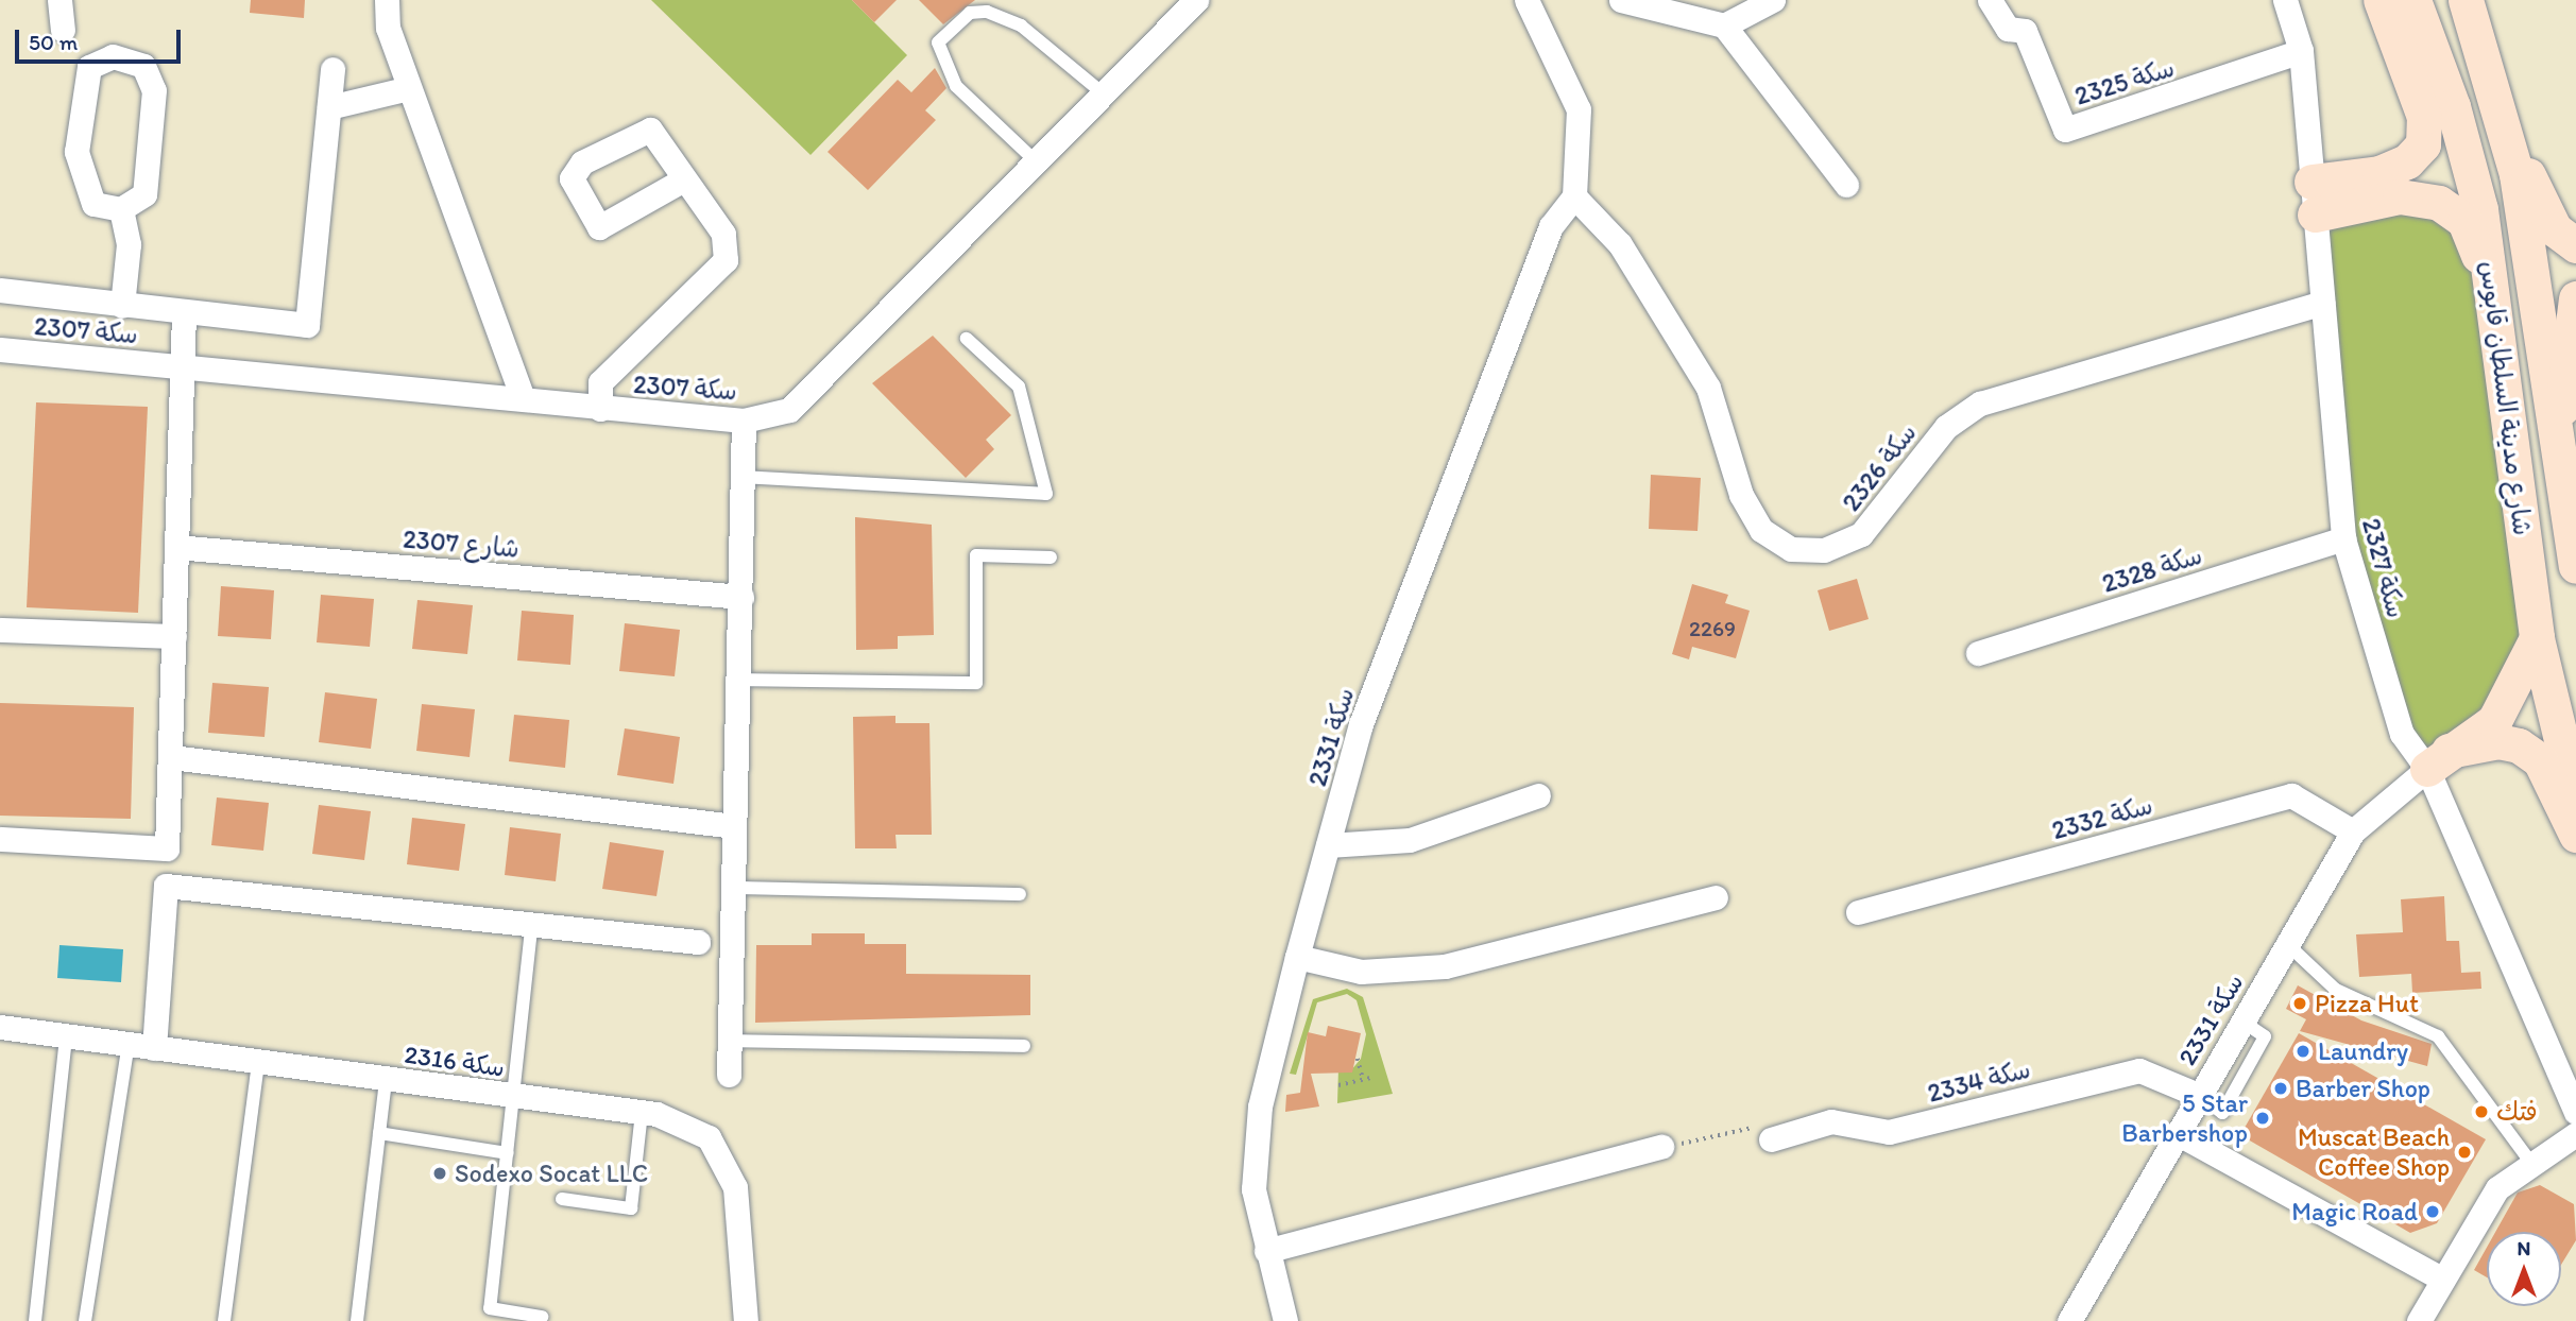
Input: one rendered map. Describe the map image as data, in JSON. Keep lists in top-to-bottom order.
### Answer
{
  "streets": {
    "main road": ["شارع مدينة السلطان قابوس"],
    "street": [
      "سكة 2325",
      "سكة 2307",
      "سكة 2326",
      "2307 شارع",
      "سكة 2327",
      "سكة 2328",
      "سكة 2331",
      "سكة 2332",
      "2316 سكة",
      "سكة 2334"
    ]
  },
  "crossings": [
    ["سكة 2325", "سكة 2327"],
    ["سكة 2326", "سكة 2327"],
    ["سكة 2326", "سكة 2331"],
    ["سكة 2327", "سكة 2328"],
    ["سكة 2327", "سكة 2331"],
    ["سكة 2331", "سكة 2332"],
    ["سكة 2331", "سكة 2334"]
  ],
  "places": [
    "Pizza Hut",
    "Laundry",
    "Barber Shop",
    "فتك",
    "5 Star Barbershop",
    "Muscat Beach Coffee Shop",
    "Sodexo Socat LLC",
    "Magic Road"
  ],
  "house_numbers": ["2269"],
  "scale_bar": "50 m",
  "north": "top"
}
